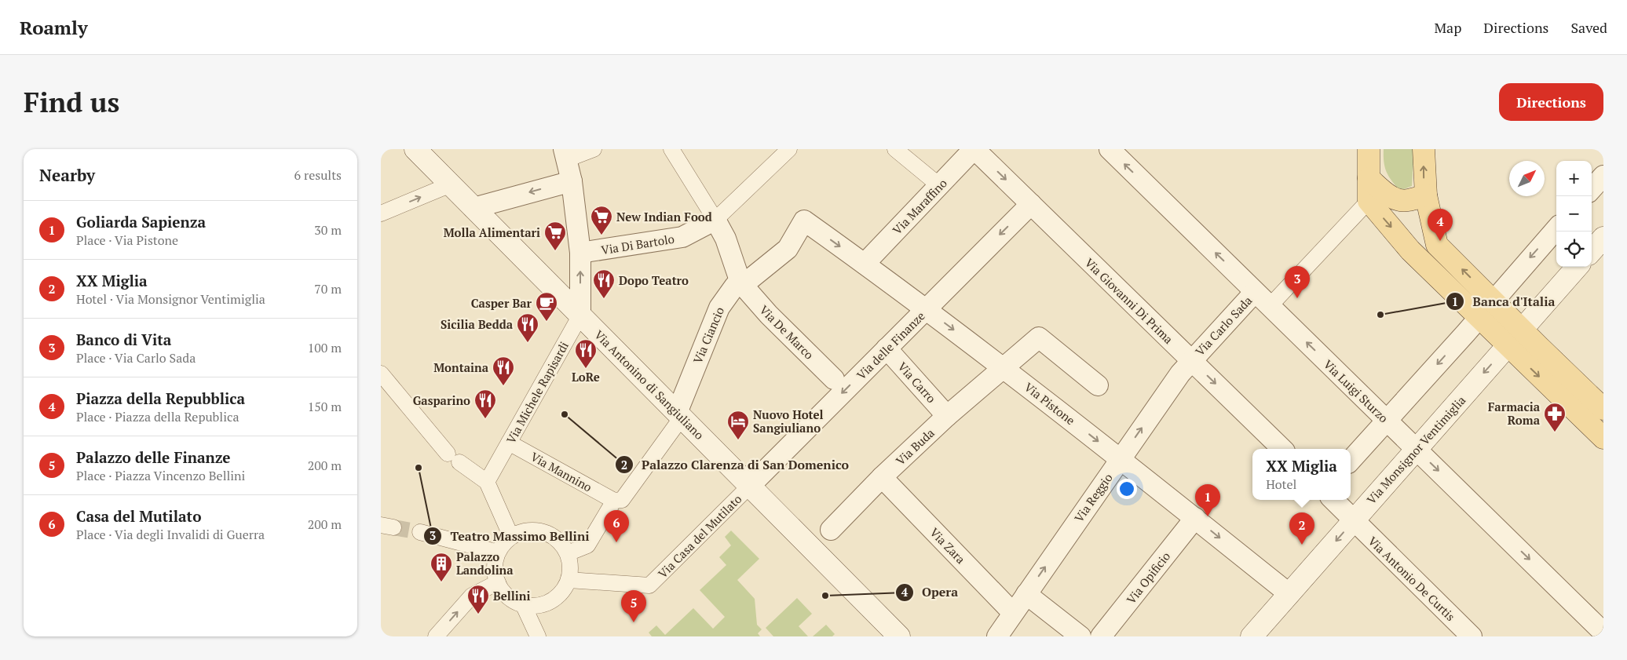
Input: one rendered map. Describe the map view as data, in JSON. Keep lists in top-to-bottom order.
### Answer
{
  "streets": {
    "main road": ["Via Antonino di Sangiuliano", "Via Monsignor Ventimiglia"],
    "street": [
      "Via Maraffino",
      "Via Di Bartolo",
      "Via Giovanni Di Prima",
      "Via Carlo Sada",
      "Via De Marco",
      "Via Ciancio",
      "Via delle Finanze",
      "Via Carro",
      "Via Luigi Sturzo",
      "Via Michele Rapisardi",
      "Via Pistone",
      "Via Buda",
      "Via Mannino",
      "Via Reggio",
      "Via Casa del Mutilato",
      "Via Zara",
      "Via Opificio",
      "Via Antonio De Curtis"
    ]
  },
  "crossings": [
    ["Via Maraffino", "Via Giovanni Di Prima"],
    ["Via Maraffino", "Via Pistone"],
    ["Via Giovanni Di Prima", "Via Carlo Sada"],
    ["Via Giovanni Di Prima", "Via delle Finanze"],
    ["Via Giovanni Di Prima", "Via Reggio"],
    ["Via Carlo Sada", "Via Luigi Sturzo"],
    ["Via Carlo Sada", "Via Reggio"],
    ["Via De Marco", "Via Ciancio"],
    ["Via Ciancio", "Via Antonino di Sangiuliano"],
    ["Via Ciancio", "Via Pistone"],
    ["Via delle Finanze", "Via Carro"],
    ["Via delle Finanze", "Via Antonino di Sangiuliano"],
    ["Via delle Finanze", "Via Pistone"],
    ["Via delle Finanze", "Via Casa del Mutilato"],
    ["Via Carro", "Via Buda"],
    ["Via Antonino di Sangiuliano", "Via Michele Rapisardi"],
    ["Via Antonino di Sangiuliano", "Via Casa del Mutilato"],
    ["Via Luigi Sturzo", "Via Monsignor Ventimiglia"],
    ["Via Michele Rapisardi", "Via Mannino"],
    ["Via Pistone", "Via Buda"],
    ["Via Pistone", "Via Monsignor Ventimiglia"],
    ["Via Pistone", "Via Reggio"],
    ["Via Pistone", "Via Opificio"],
    ["Via Buda", "Via Zara"],
    ["Via Monsignor Ventimiglia", "Via Antonio De Curtis"],
    ["Via Reggio", "Via Zara"]
  ],
  "one_way": [
    "Via Giovanni Di Prima",
    "Via delle Finanze",
    "Via Pistone",
    "Via Monsignor Ventimiglia",
    "Via Reggio"
  ],
  "places": {
    "supermarket": ["New Indian Food", "Molla Alimentari"],
    "restaurant": [
      "Dopo Teatro",
      "Sicilia Bedda",
      "LoRe",
      "Montaina",
      "Gasparino",
      "Bellini"
    ],
    "other": [
      "Banca d'Italia",
      "Palazzo Clarenza di San Domenico",
      "Teatro Massimo Bellini",
      "Opera"
    ],
    "cafe": ["Casper Bar"],
    "pharmacy": ["Farmacia Roma"],
    "hotel": ["Nuovo Hotel Sangiuliano"],
    "building": ["Palazzo Landolina"]
  },
  "north": "top right",
  "page": {
    "header": "Roamly",
    "nav": ["Map", "Directions", "Saved"],
    "buttons": "Directions",
    "title": "Find us",
    "heading": ["Nearby", "6 results"],
    "map_buttons": ["+", "−"],
    "list": [
      {
        "mark": "1",
        "name": "Goliarda Sapienza",
        "note": "Place · Via Pistone",
        "value": "30 m"
      },
      {
        "mark": "2",
        "name": "XX Miglia",
        "note": "Hotel · Via Monsignor Ventimiglia",
        "value": "70 m"
      },
      {
        "mark": "3",
        "name": "Banco di Vita",
        "note": "Place · Via Carlo Sada",
        "value": "100 m"
      },
      {
        "mark": "4",
        "name": "Piazza della Repubblica",
        "note": "Place · Piazza della Republica",
        "value": "150 m"
      },
      {
        "mark": "5",
        "name": "Palazzo delle Finanze",
        "note": "Place · Piazza Vincenzo Bellini",
        "value": "200 m"
      },
      {
        "mark": "6",
        "name": "Casa del Mutilato",
        "note": "Place · Via degli Invalidi di Guerra",
        "value": "200 m"
      }
    ],
    "pins": [
      "4",
      "3",
      "1",
      "6",
      "2",
      "5"
    ],
    "popup": ["XX Miglia", "Hotel"]
  }
}
